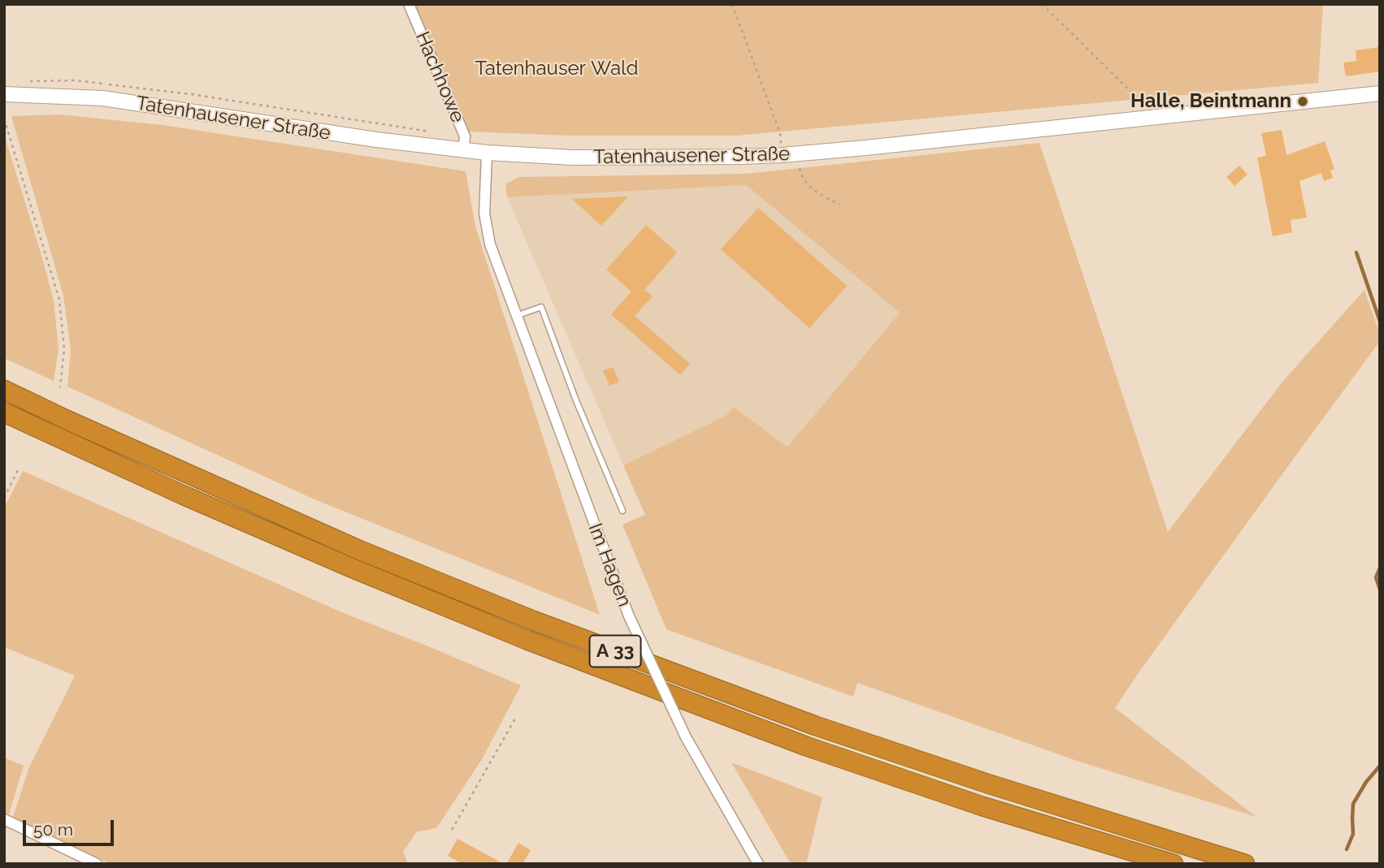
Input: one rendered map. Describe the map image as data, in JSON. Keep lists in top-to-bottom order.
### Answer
{
  "streets": {
    "highway": ["A 33"],
    "street": ["Hachhowe", "Tatenhausener Straße", "Im Hagen"]
  },
  "crossings": [
    ["Hachhowe", "Tatenhausener Straße"],
    ["Tatenhausener Straße", "Im Hagen"]
  ],
  "parks": ["Tatenhauser Wald"],
  "places": ["Halle, Beintmann"],
  "scale_bar": "50 m"
}
